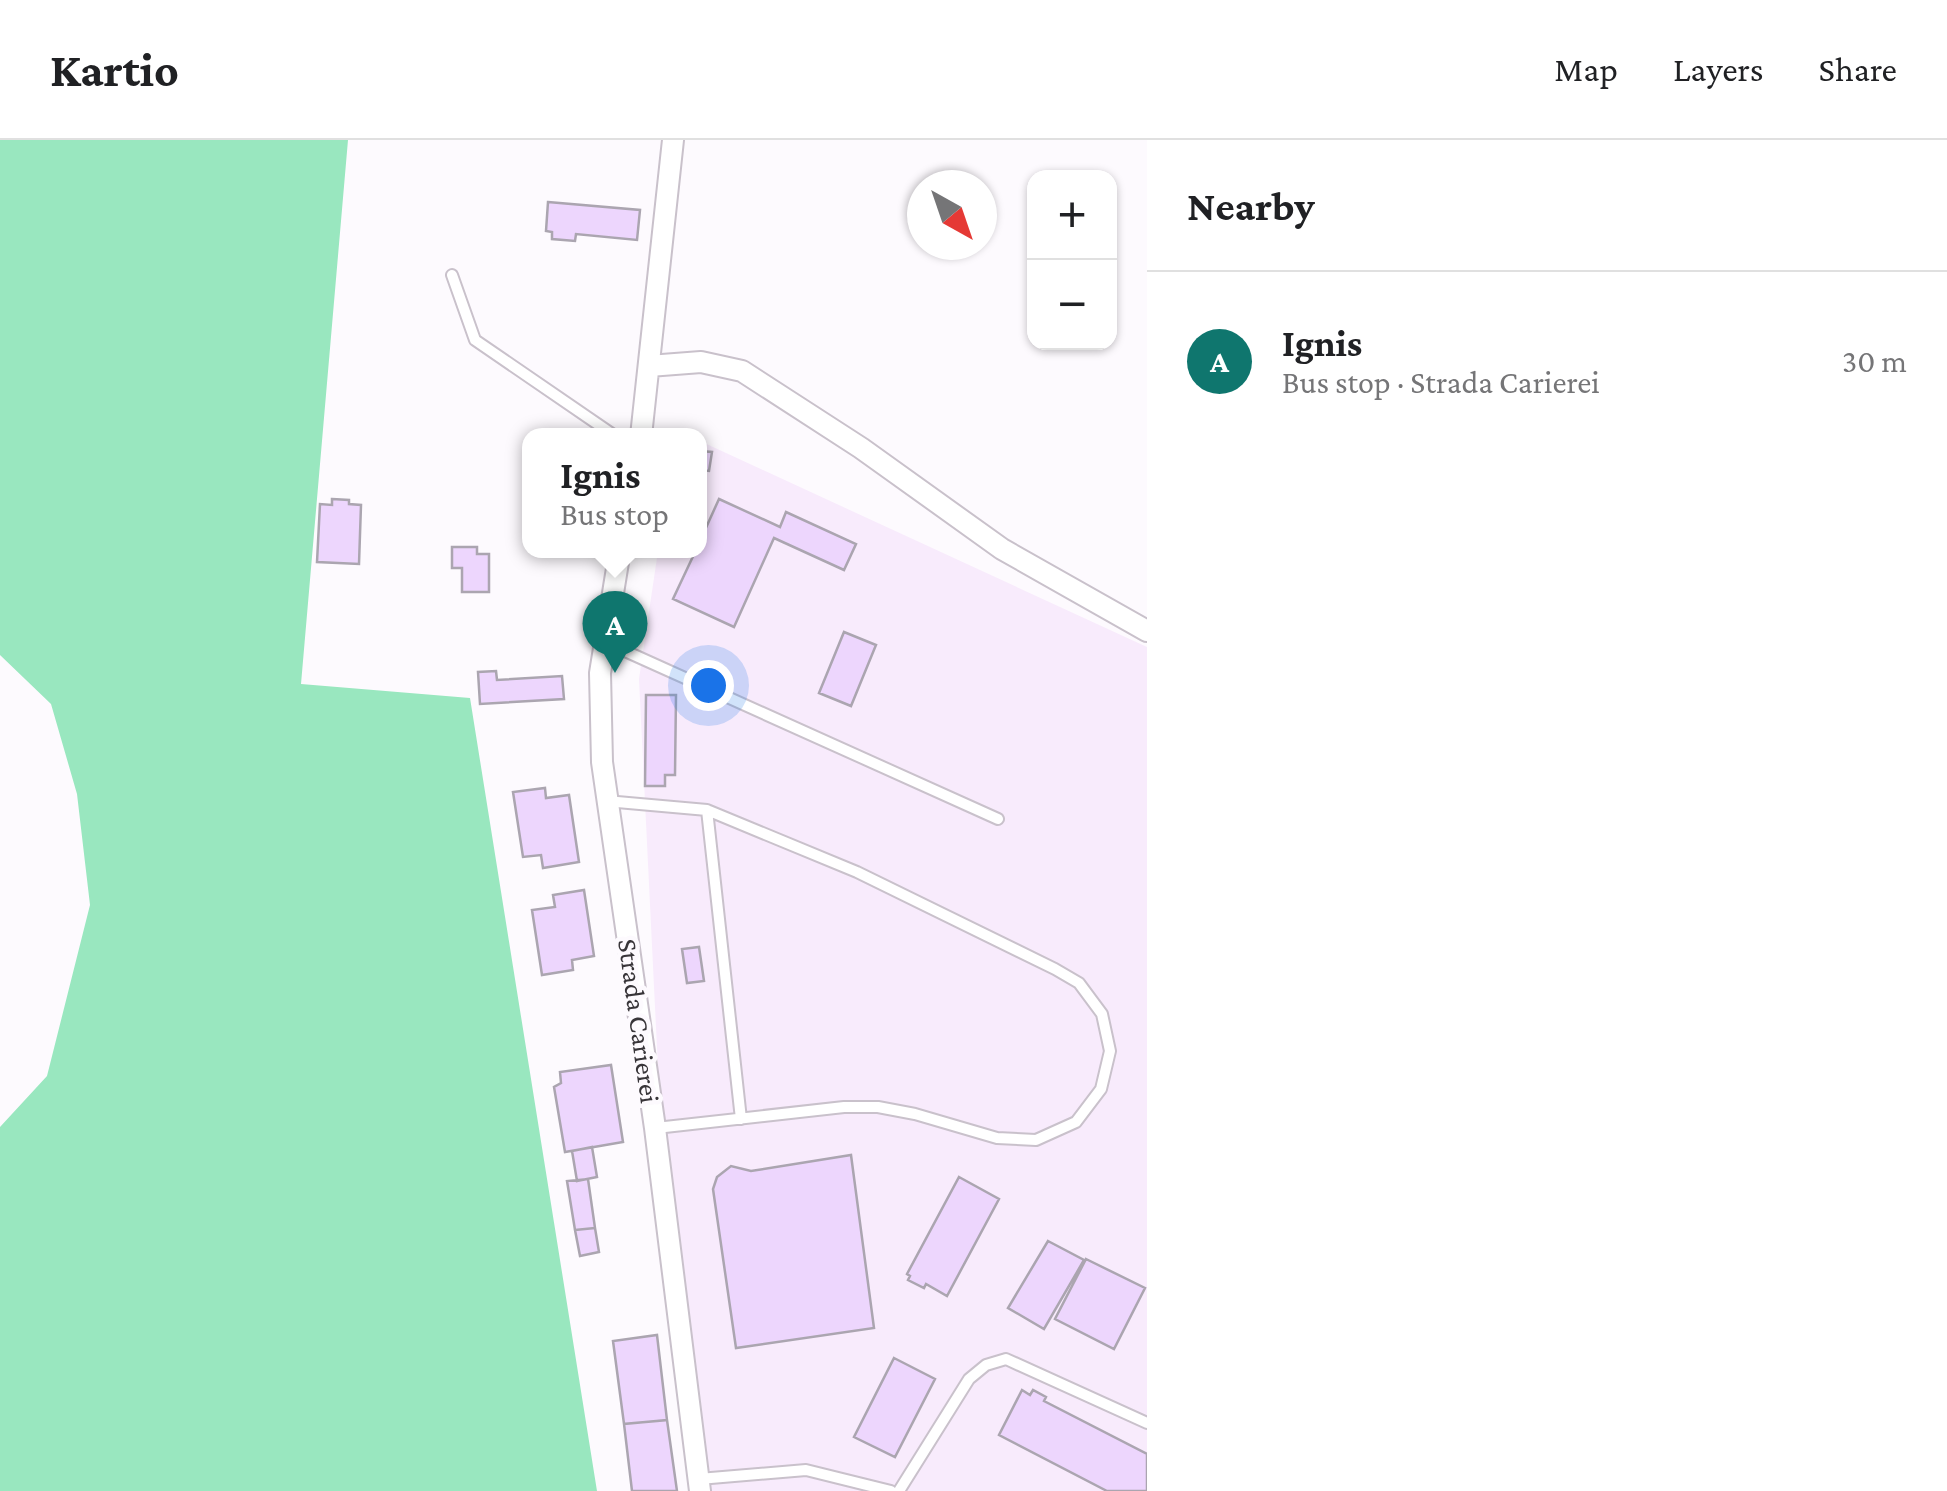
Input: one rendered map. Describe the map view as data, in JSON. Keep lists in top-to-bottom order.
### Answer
{
  "streets": {
    "street": ["Strada Carierei"]
  },
  "north": "bottom right",
  "page": {
    "header": "Kartio",
    "nav": ["Map", "Layers", "Share"],
    "heading": "Nearby",
    "map_buttons": ["+", "−"],
    "list": [
      {
        "mark": "A",
        "name": "Ignis",
        "note": "Bus stop · Strada Carierei",
        "value": "30 m"
      }
    ],
    "popup": ["Ignis", "Bus stop"],
    "pins": "A"
  }
}
